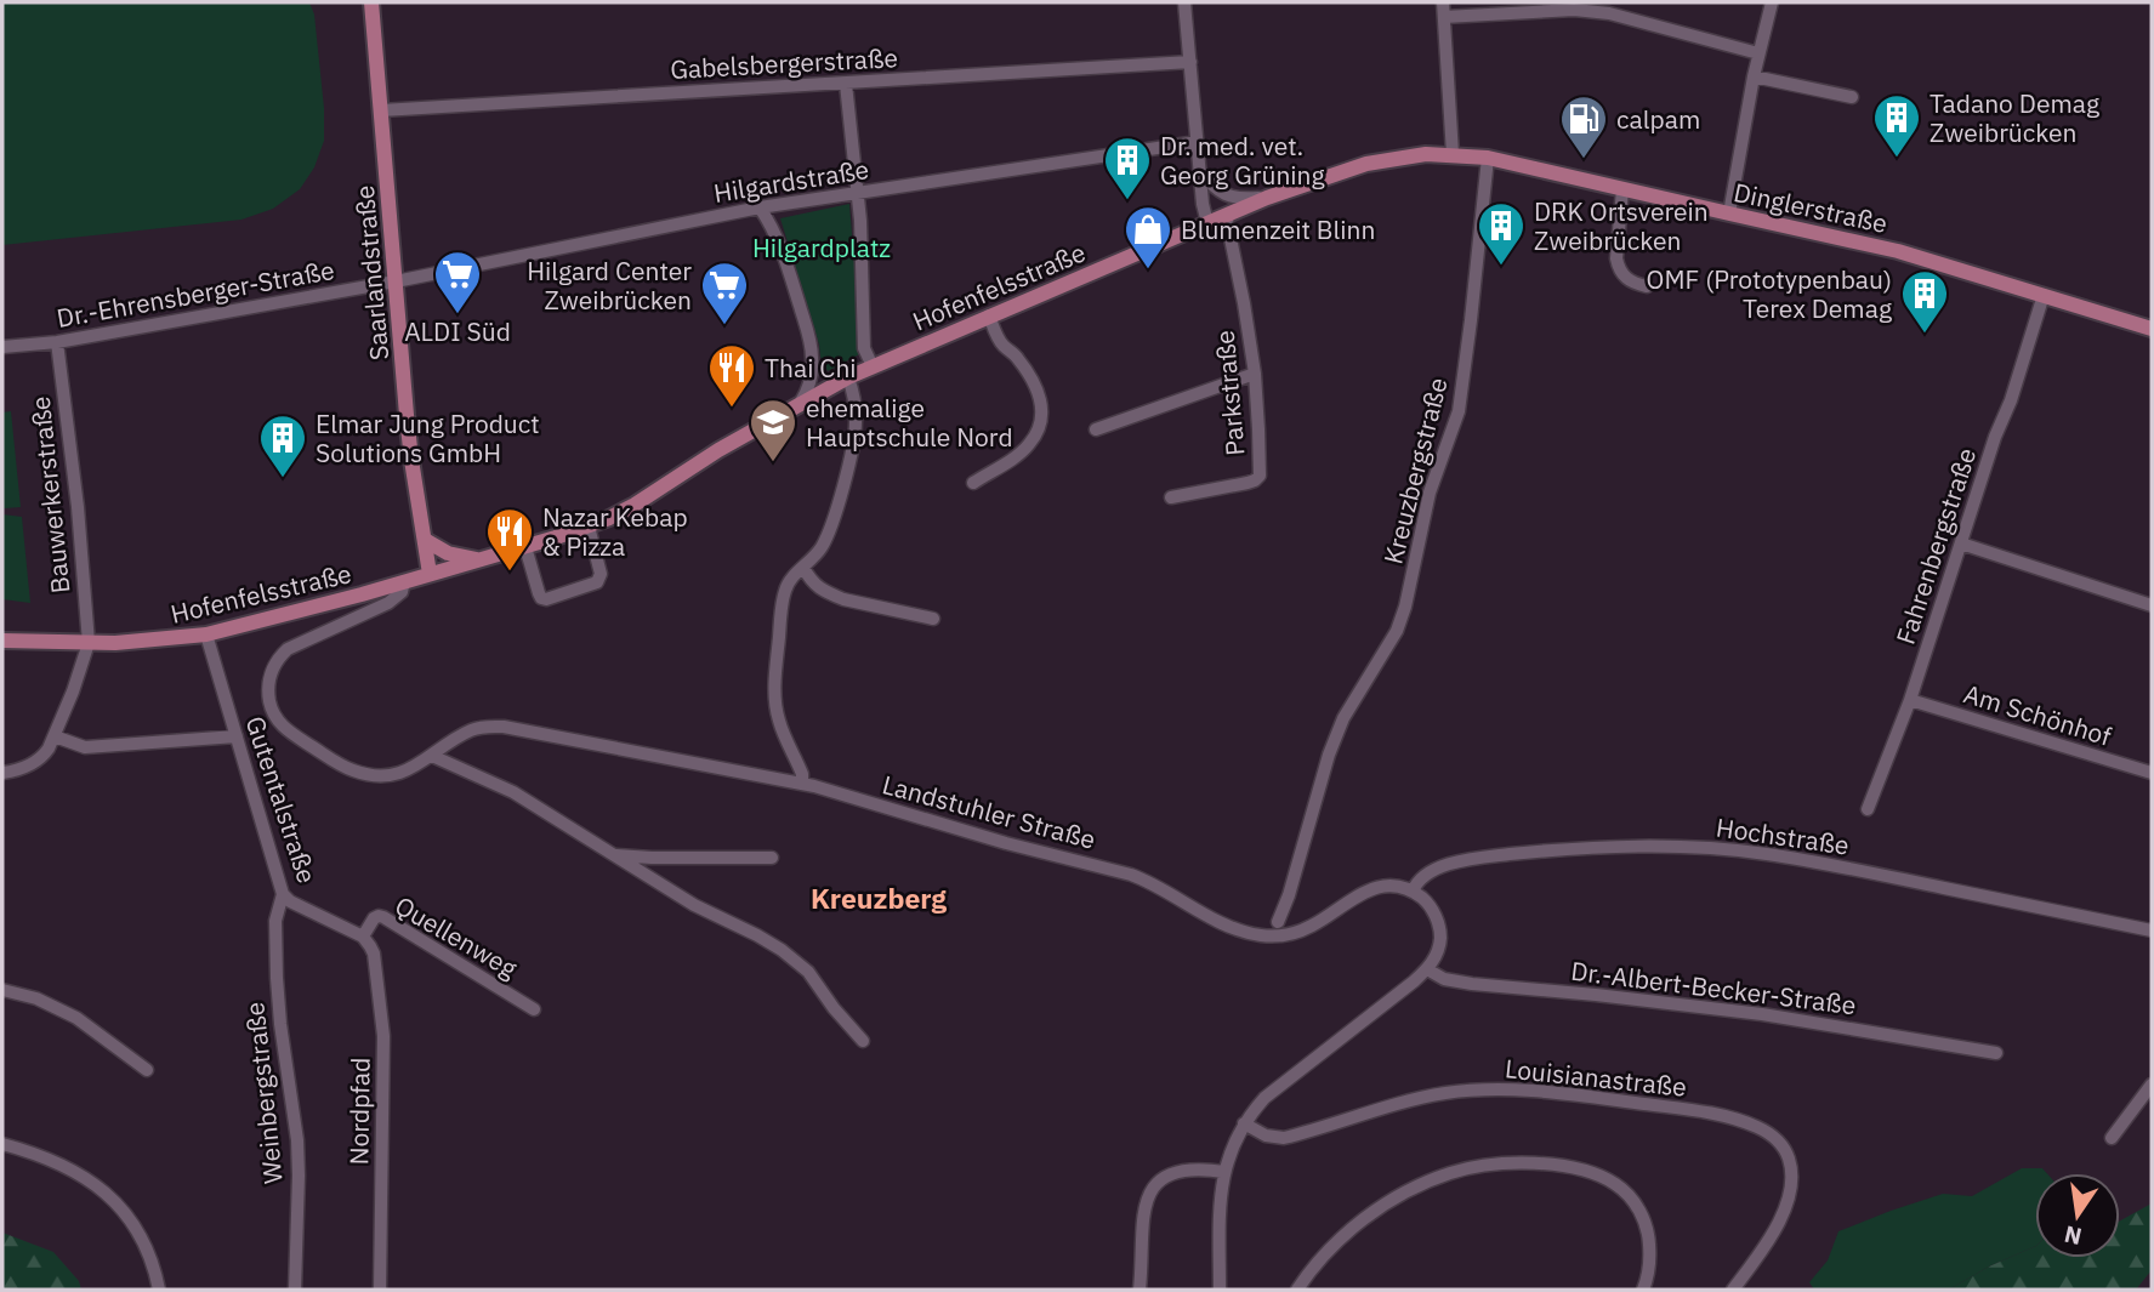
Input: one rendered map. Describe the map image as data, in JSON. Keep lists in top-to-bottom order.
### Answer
{
  "streets": {
    "main road": ["Dinglerstraße", "Saarlandstraße", "Hofenfelsstraße"],
    "street": [
      "Gabelsbergerstraße",
      "Hilgardstraße",
      "Dr.-Ehrensberger-Straße",
      "Parkstraße",
      "Kreuzbergstraße",
      "Bauwerkerstraße",
      "Fahrenbergstraße",
      "Am Schönhof",
      "Gutentalstraße",
      "Landstuhler Straße",
      "Hochstraße",
      "Quellenweg",
      "Dr.-Albert-Becker-Straße",
      "Louisianastraße",
      "Weinbergstraße",
      "Nordpfad"
    ]
  },
  "crossings": [
    ["Gabelsbergerstraße", "Saarlandstraße"],
    ["Hilgardstraße", "Saarlandstraße"],
    ["Hilgardstraße", "Dr.-Ehrensberger-Straße"],
    ["Dinglerstraße", "Hofenfelsstraße"],
    ["Dinglerstraße", "Kreuzbergstraße"],
    ["Dinglerstraße", "Fahrenbergstraße"],
    ["Saarlandstraße", "Hofenfelsstraße"],
    ["Saarlandstraße", "Dr.-Ehrensberger-Straße"],
    ["Hofenfelsstraße", "Parkstraße"],
    ["Hofenfelsstraße", "Bauwerkerstraße"],
    ["Hofenfelsstraße", "Gutentalstraße"],
    ["Hofenfelsstraße", "Landstuhler Straße"],
    ["Dr.-Ehrensberger-Straße", "Bauwerkerstraße"],
    ["Fahrenbergstraße", "Am Schönhof"],
    ["Gutentalstraße", "Quellenweg"],
    ["Gutentalstraße", "Weinbergstraße"],
    ["Gutentalstraße", "Nordpfad"],
    ["Landstuhler Straße", "Hochstraße"],
    ["Quellenweg", "Nordpfad"]
  ],
  "districts": ["Kreuzberg"],
  "parks": ["Hilgardplatz"],
  "places": {
    "building": [
      "Tadano Demag Zweibrücken",
      "Dr. med. vet. Georg Grüning",
      "DRK Ortsverein Zweibrücken",
      "OMF (Prototypenbau) Terex Demag",
      "Elmar Jung Product Solutions GmbH"
    ],
    "fuel station": ["calpam"],
    "shop": ["Blumenzeit Blinn"],
    "supermarket": ["ALDI Süd", "Hilgard Center Zweibrücken"],
    "restaurant": ["Thai Chi", "Nazar Kebap & Pizza"],
    "school or university": ["ehemalige Hauptschule Nord"]
  },
  "north": "bottom"
}
